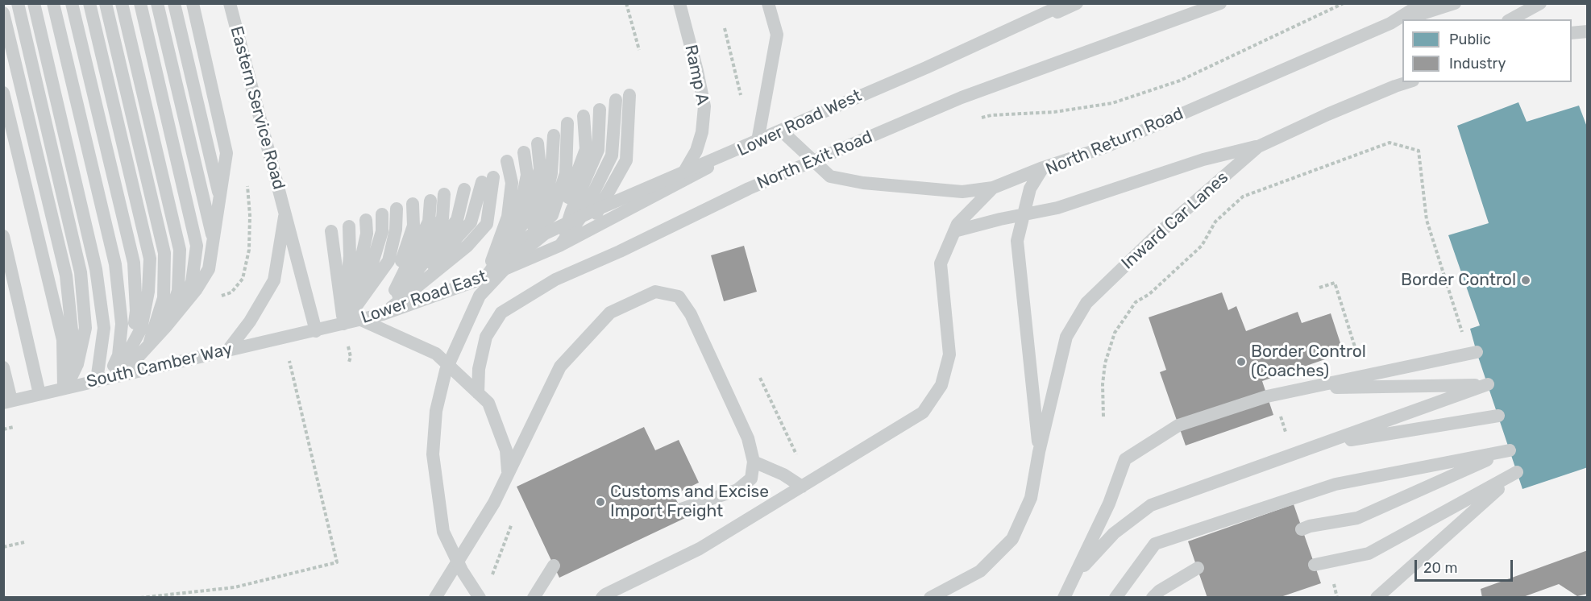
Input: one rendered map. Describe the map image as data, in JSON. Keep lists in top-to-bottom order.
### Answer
{
  "streets": {
    "lane": [
      "Ramp A",
      "Eastern Service Road",
      "Lower Road West",
      "North Return Road",
      "North Exit Road",
      "Inward Car Lanes",
      "Lower Road East",
      "South Camber Way"
    ]
  },
  "crossings": [
    ["Eastern Service Road", "Lower Road East"],
    ["Eastern Service Road", "South Camber Way"],
    ["Lower Road West", "Lower Road East"],
    ["North Return Road", "Inward Car Lanes"],
    ["Lower Road East", "South Camber Way"]
  ],
  "places": ["Border Control", "Border Control (Coaches)", "Customs and Excise Import Freight"],
  "legend": ["Public", "Industry"],
  "scale_bar": "20 m"
}
